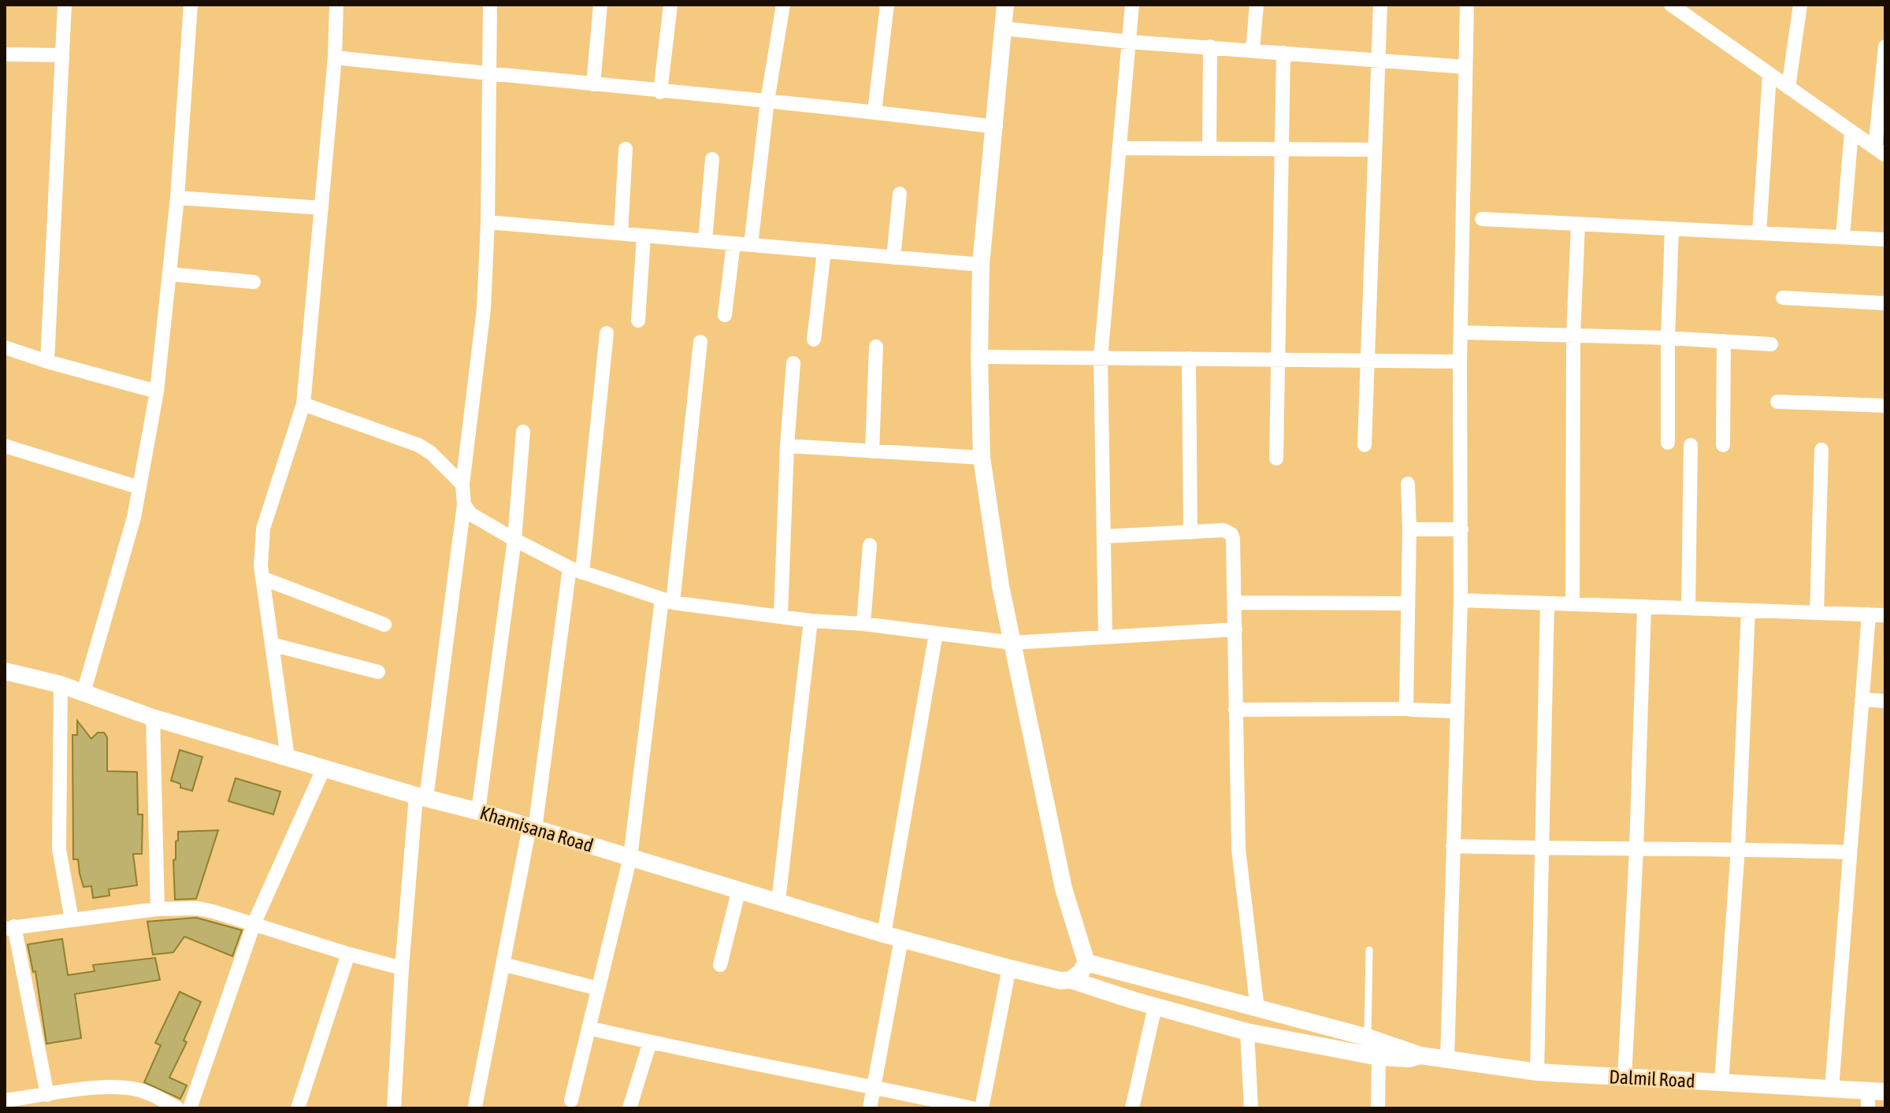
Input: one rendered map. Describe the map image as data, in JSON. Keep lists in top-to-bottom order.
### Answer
{
  "streets": {
    "street": ["Khamisana Road", "Dalmil Road"]
  },
  "crossings": [
    ["Khamisana Road", "Dalmil Road"]
  ]
}
